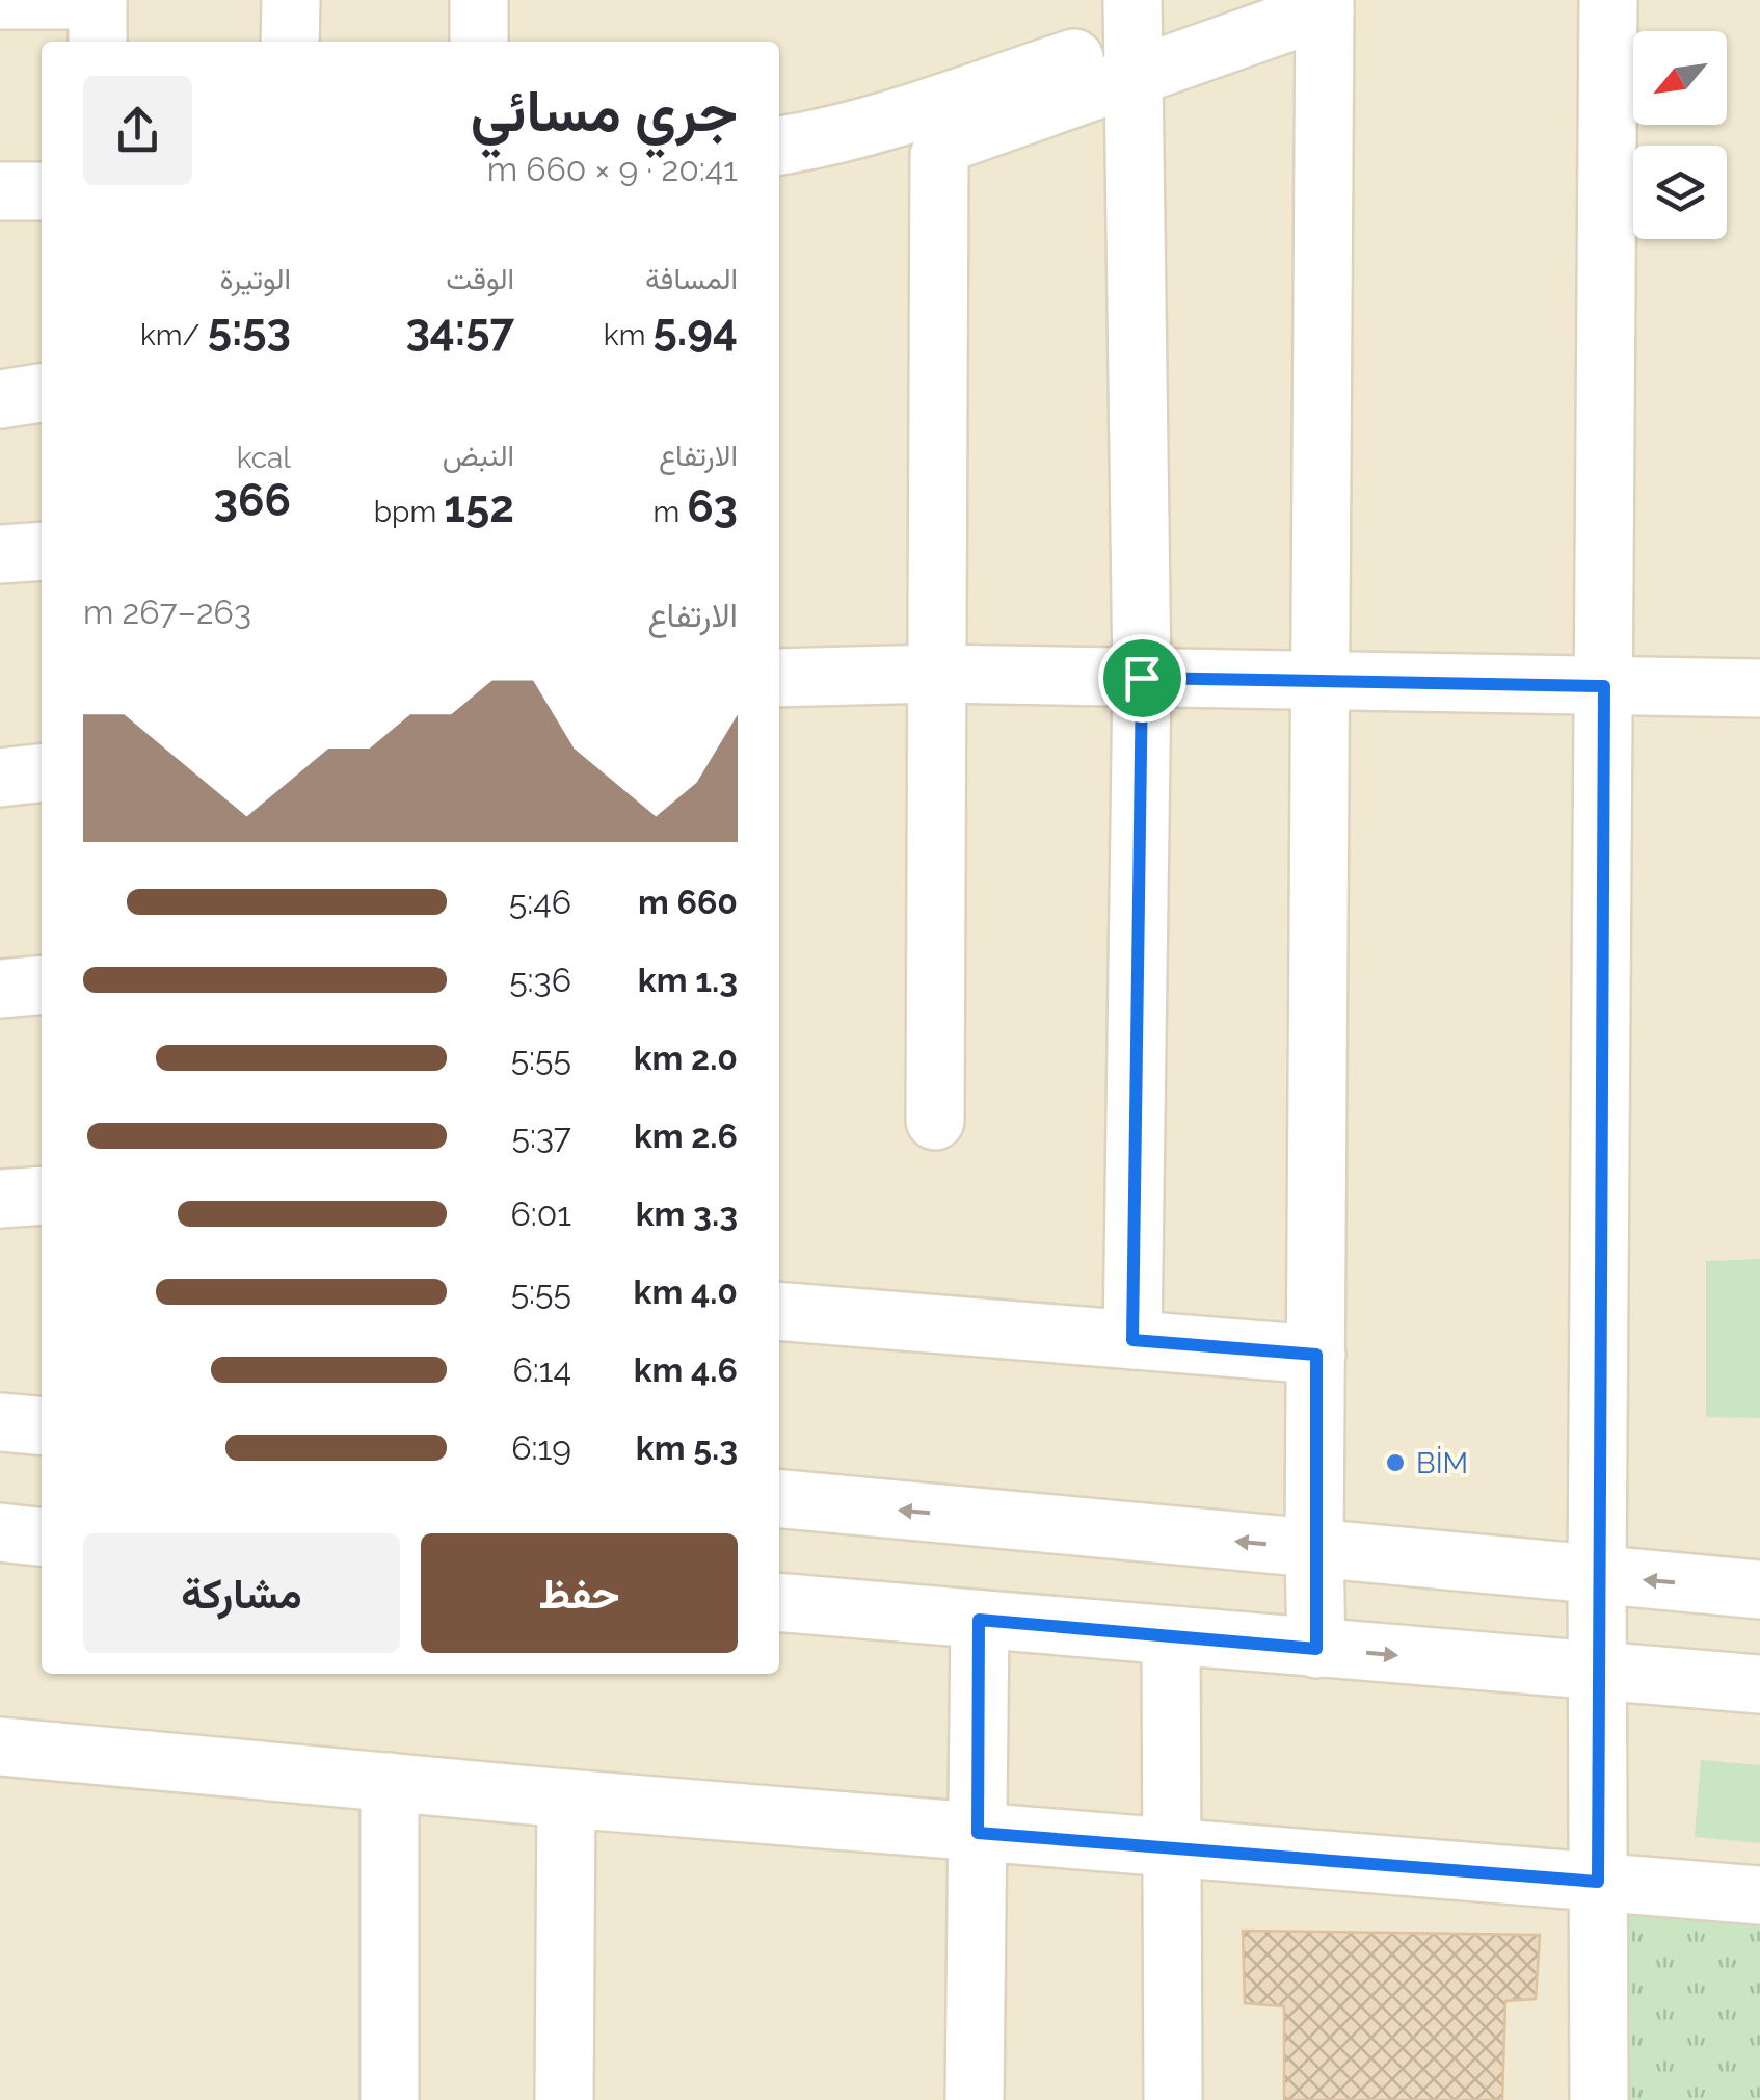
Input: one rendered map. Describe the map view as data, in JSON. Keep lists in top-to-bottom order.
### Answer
{
  "places": ["BİM"],
  "north": "bottom left",
  "page": {
    "heading": ["جري مسائي", "20:41 · 9 × 660 m"],
    "stats": [
      ["المسافة", "5.94 km"],
      ["الوقت", "34:57"],
      ["الوتيرة", "5:53 /km"],
      ["الارتفاع", "63 m"],
      ["النبض", "152 bpm"],
      ["kcal", "366"]
    ],
    "chart": ["الارتفاع", "263–267 m"],
    "list": [
      {
        "name": "660 m",
        "note": "5:46"
      },
      {
        "name": "1.3 km",
        "note": "5:36"
      },
      {
        "name": "2.0 km",
        "note": "5:55"
      },
      {
        "name": "2.6 km",
        "note": "5:37"
      },
      {
        "name": "3.3 km",
        "note": "6:01"
      },
      {
        "name": "4.0 km",
        "note": "5:55"
      },
      {
        "name": "4.6 km",
        "note": "6:14"
      },
      {
        "name": "5.3 km",
        "note": "6:19"
      }
    ],
    "buttons": ["حفظ", "مشاركة"]
  }
}
